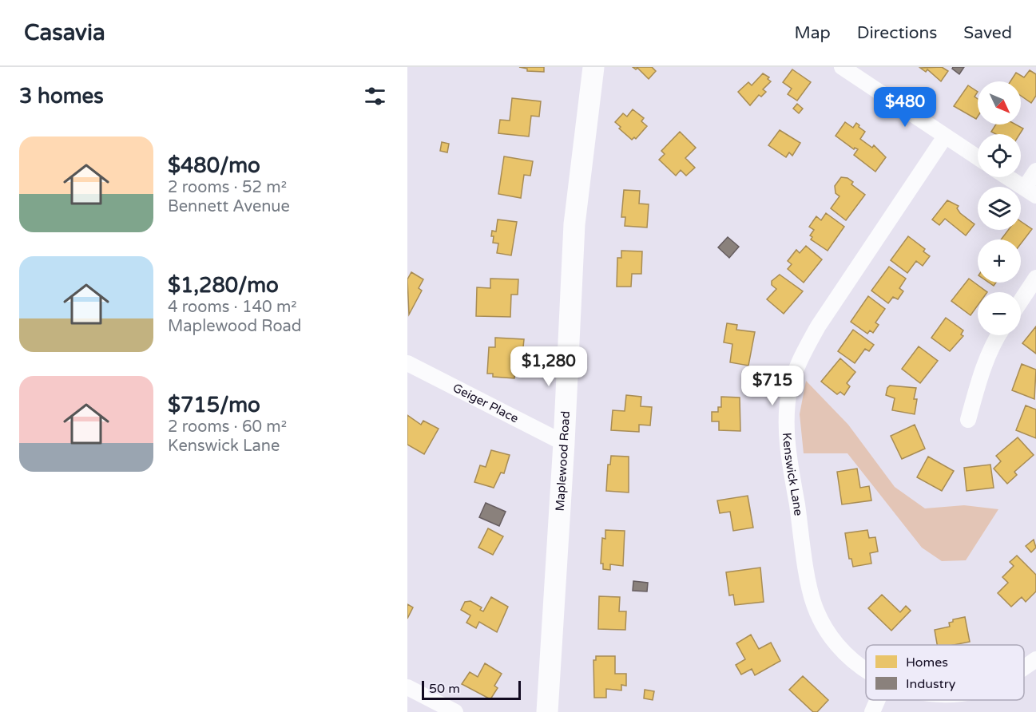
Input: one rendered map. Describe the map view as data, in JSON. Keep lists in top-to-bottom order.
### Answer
{
  "streets": {
    "street": ["Geiger Place", "Maplewood Road", "Kenswick Lane"]
  },
  "crossings": [
    ["Geiger Place", "Maplewood Road"]
  ],
  "legend": ["Homes", "Industry"],
  "scale_bar": "50 m",
  "north": "bottom right",
  "page": {
    "header": "Casavia",
    "nav": ["Map", "Directions", "Saved"],
    "heading": "3 homes",
    "map_buttons": ["+", "−"],
    "price": ["$480", "$1,280", "$715"],
    "list": [
      {
        "name": "$480/mo",
        "note": "2 rooms · 52 m² · Bennett Avenue"
      },
      {
        "name": "$1,280/mo",
        "note": "4 rooms · 140 m² · Maplewood Road"
      },
      {
        "name": "$715/mo",
        "note": "2 rooms · 60 m² · Kenswick Lane"
      }
    ],
    "scale": "50 m"
  }
}
